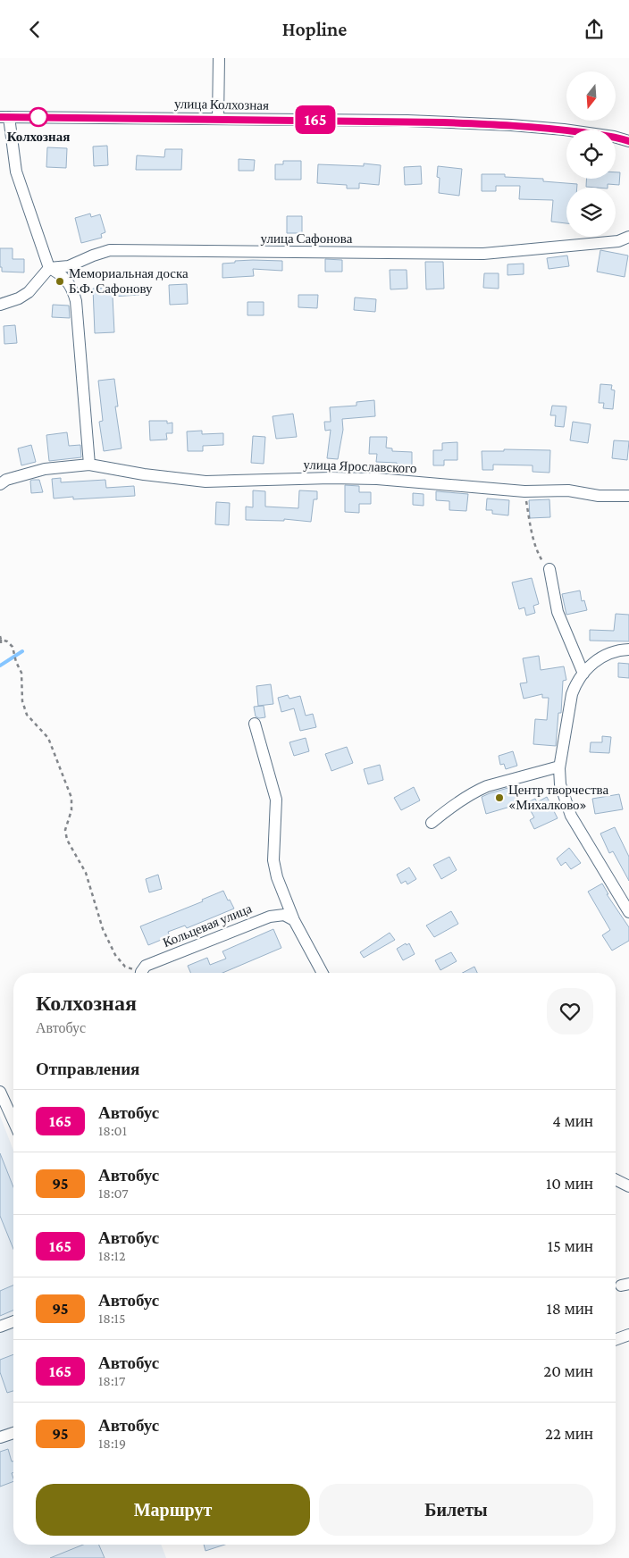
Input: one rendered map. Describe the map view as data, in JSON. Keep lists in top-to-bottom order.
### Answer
{
  "streets": {
    "street": [
      "улица Колхозная",
      "улица Сафонова",
      "улица Ярославского",
      "Кольцевая улица"
    ]
  },
  "places": ["Колхозная", "Мемориальная доска Б.Ф. Сафонову", "Центр творчества «Михалково»"],
  "lines": ["bus line 165"],
  "north": "bottom",
  "page": {
    "header": "Hopline",
    "on_map": "165",
    "heading": [
      ["Колхозная", "Автобус"],
      "Отправления"
    ],
    "list": [
      {
        "mark": "165",
        "name": "Автобус",
        "note": "18:01",
        "value": "4 мин"
      },
      {
        "mark": "95",
        "name": "Автобус",
        "note": "18:07",
        "value": "10 мин"
      },
      {
        "mark": "165",
        "name": "Автобус",
        "note": "18:12",
        "value": "15 мин"
      },
      {
        "mark": "95",
        "name": "Автобус",
        "note": "18:15",
        "value": "18 мин"
      },
      {
        "mark": "165",
        "name": "Автобус",
        "note": "18:17",
        "value": "20 мин"
      },
      {
        "mark": "95",
        "name": "Автобус",
        "note": "18:19",
        "value": "22 мин"
      }
    ],
    "buttons": ["Маршрут", "Билеты"]
  }
}
